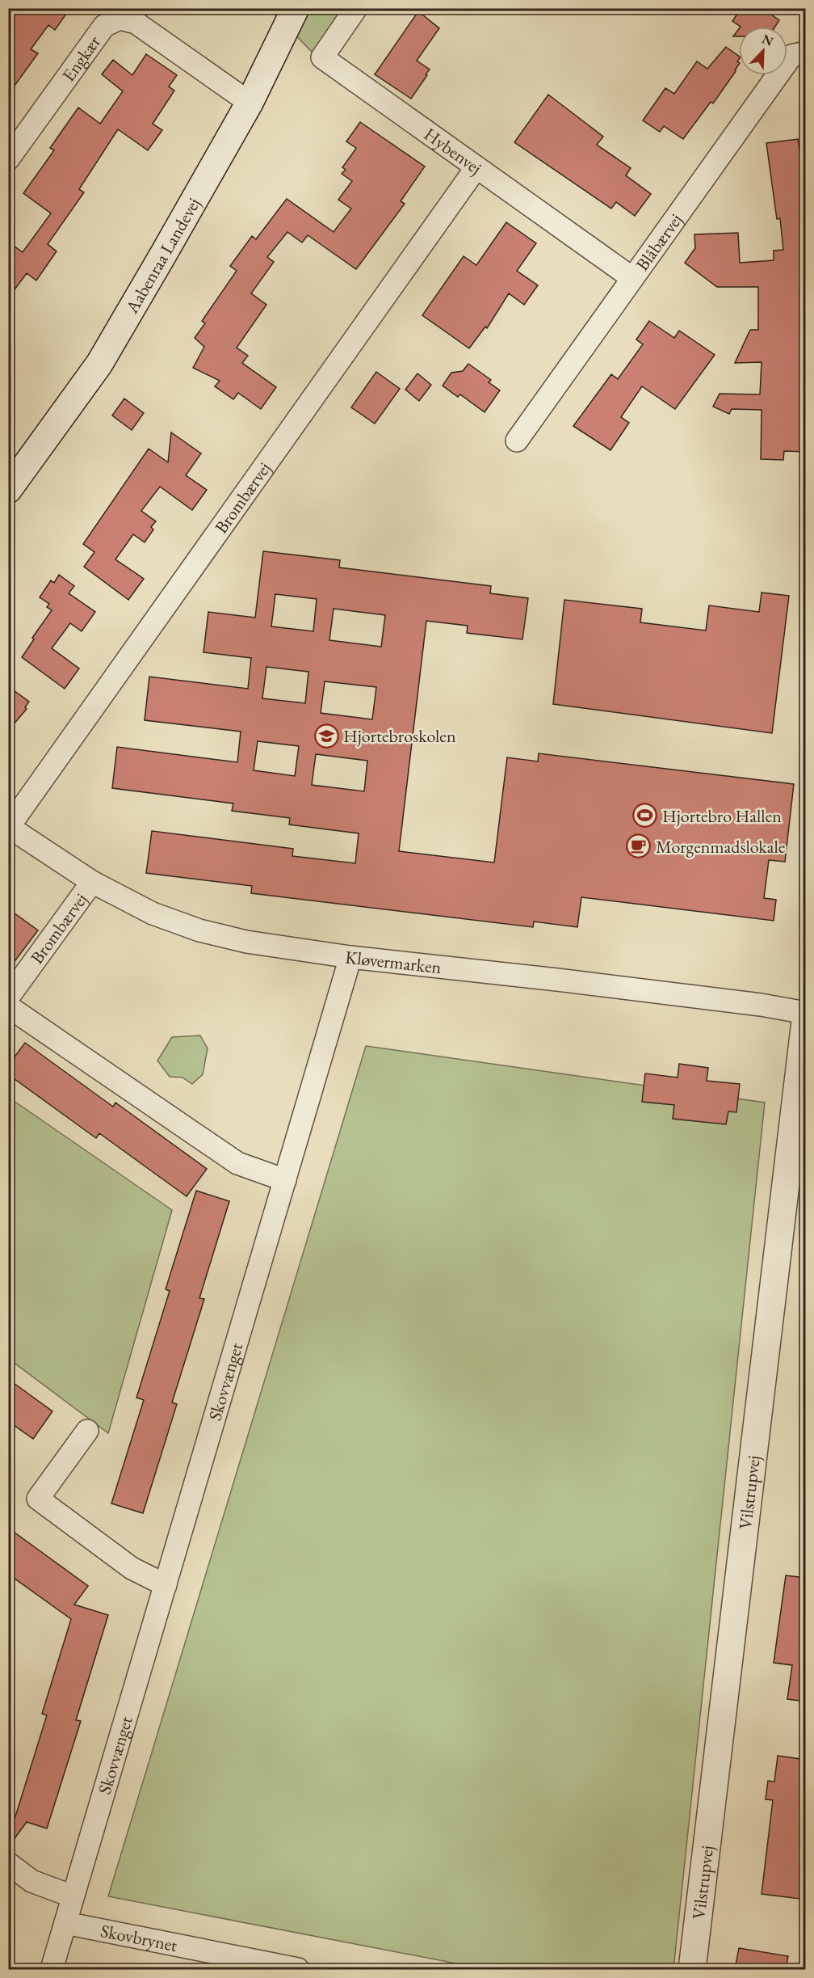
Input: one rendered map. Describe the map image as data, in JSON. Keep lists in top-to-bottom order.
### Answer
{
  "streets": {
    "street": [
      "Engkær",
      "Hybenvej",
      "Blåbærvej",
      "Aabenraa Landevej",
      "Brombærvej",
      "Kløvermarken",
      "Skovvænget",
      "Vilstrupvej",
      "Skovbrynet"
    ]
  },
  "crossings": [
    ["Engkær", "Aabenraa Landevej"],
    ["Hybenvej", "Blåbærvej"],
    ["Hybenvej", "Brombærvej"],
    ["Brombærvej", "Kløvermarken"],
    ["Kløvermarken", "Skovvænget"],
    ["Kløvermarken", "Vilstrupvej"],
    ["Skovvænget", "Skovbrynet"]
  ],
  "places": {
    "school or university": ["Hjortebroskolen"],
    "sports": ["Hjortebro Hallen"],
    "cafe": ["Morgenmadslokale"]
  },
  "north": "top right"
}
